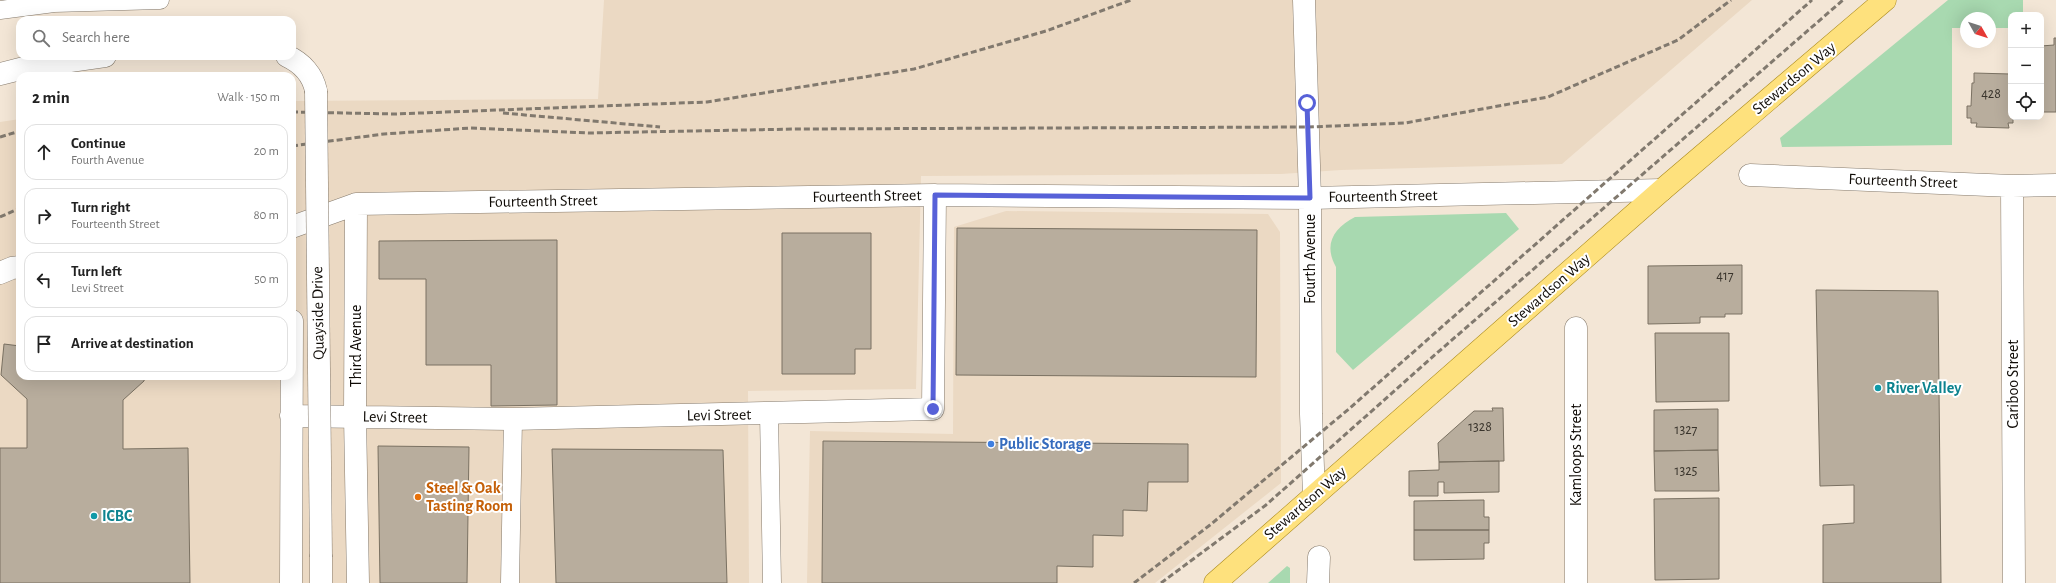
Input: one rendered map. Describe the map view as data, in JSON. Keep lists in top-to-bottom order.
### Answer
{
  "streets": {
    "main road": ["Stewardson Way"],
    "street": [
      "Fourteenth Street",
      "Fourth Avenue",
      "Quayside Drive",
      "Third Avenue",
      "Cariboo Street",
      "Levi Street",
      "Kamloops Street"
    ]
  },
  "crossings": [
    ["Stewardson Way", "Fourteenth Street"],
    ["Stewardson Way", "Fourth Avenue"],
    ["Fourteenth Street", "Fourth Avenue"],
    ["Fourteenth Street", "Third Avenue"],
    ["Fourteenth Street", "Cariboo Street"],
    ["Fourteenth Street", "Levi Street"],
    ["Third Avenue", "Levi Street"]
  ],
  "places": [
    "River Valley",
    "Public Storage",
    "Steel & Oak Tasting Room",
    "ICBC"
  ],
  "house_numbers": [
    "428",
    "417",
    "1328",
    "1327",
    "1325"
  ],
  "north": "bottom right",
  "page": {
    "map_buttons": ["+", "−"],
    "search": "Search here",
    "heading": ["2 min", "Walk · 150 m"],
    "list": [
      ["Continue", "Fourth Avenue", "20 m"],
      ["Turn right", "Fourteenth Street", "80 m"],
      ["Turn left", "Levi Street", "50 m"],
      "Arrive at destination"
    ]
  }
}
